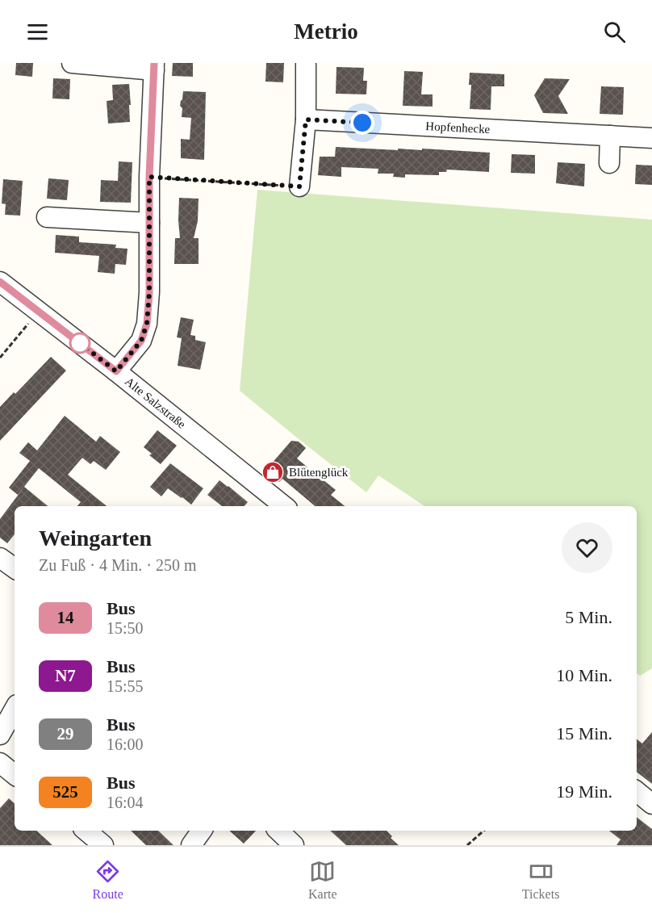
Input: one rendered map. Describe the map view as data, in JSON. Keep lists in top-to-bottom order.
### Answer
{
  "streets": {
    "street": ["Hopfenhecke", "Alte Salzstraße"]
  },
  "places": {
    "shop": ["Blütenglück"]
  },
  "lines": ["bus line 14"],
  "page": {
    "header": "Metrio",
    "heading": ["Weingarten", "Zu Fuß · 4 Min. · 250 m"],
    "list": [
      {
        "mark": "14",
        "name": "Bus",
        "note": "15:50",
        "value": "5 Min."
      },
      {
        "mark": "N7",
        "name": "Bus",
        "note": "15:55",
        "value": "10 Min."
      },
      {
        "mark": "29",
        "name": "Bus",
        "note": "16:00",
        "value": "15 Min."
      },
      {
        "mark": "525",
        "name": "Bus",
        "note": "16:04",
        "value": "19 Min."
      }
    ],
    "tabs": ["Route", "Karte", "Tickets"]
  }
}
